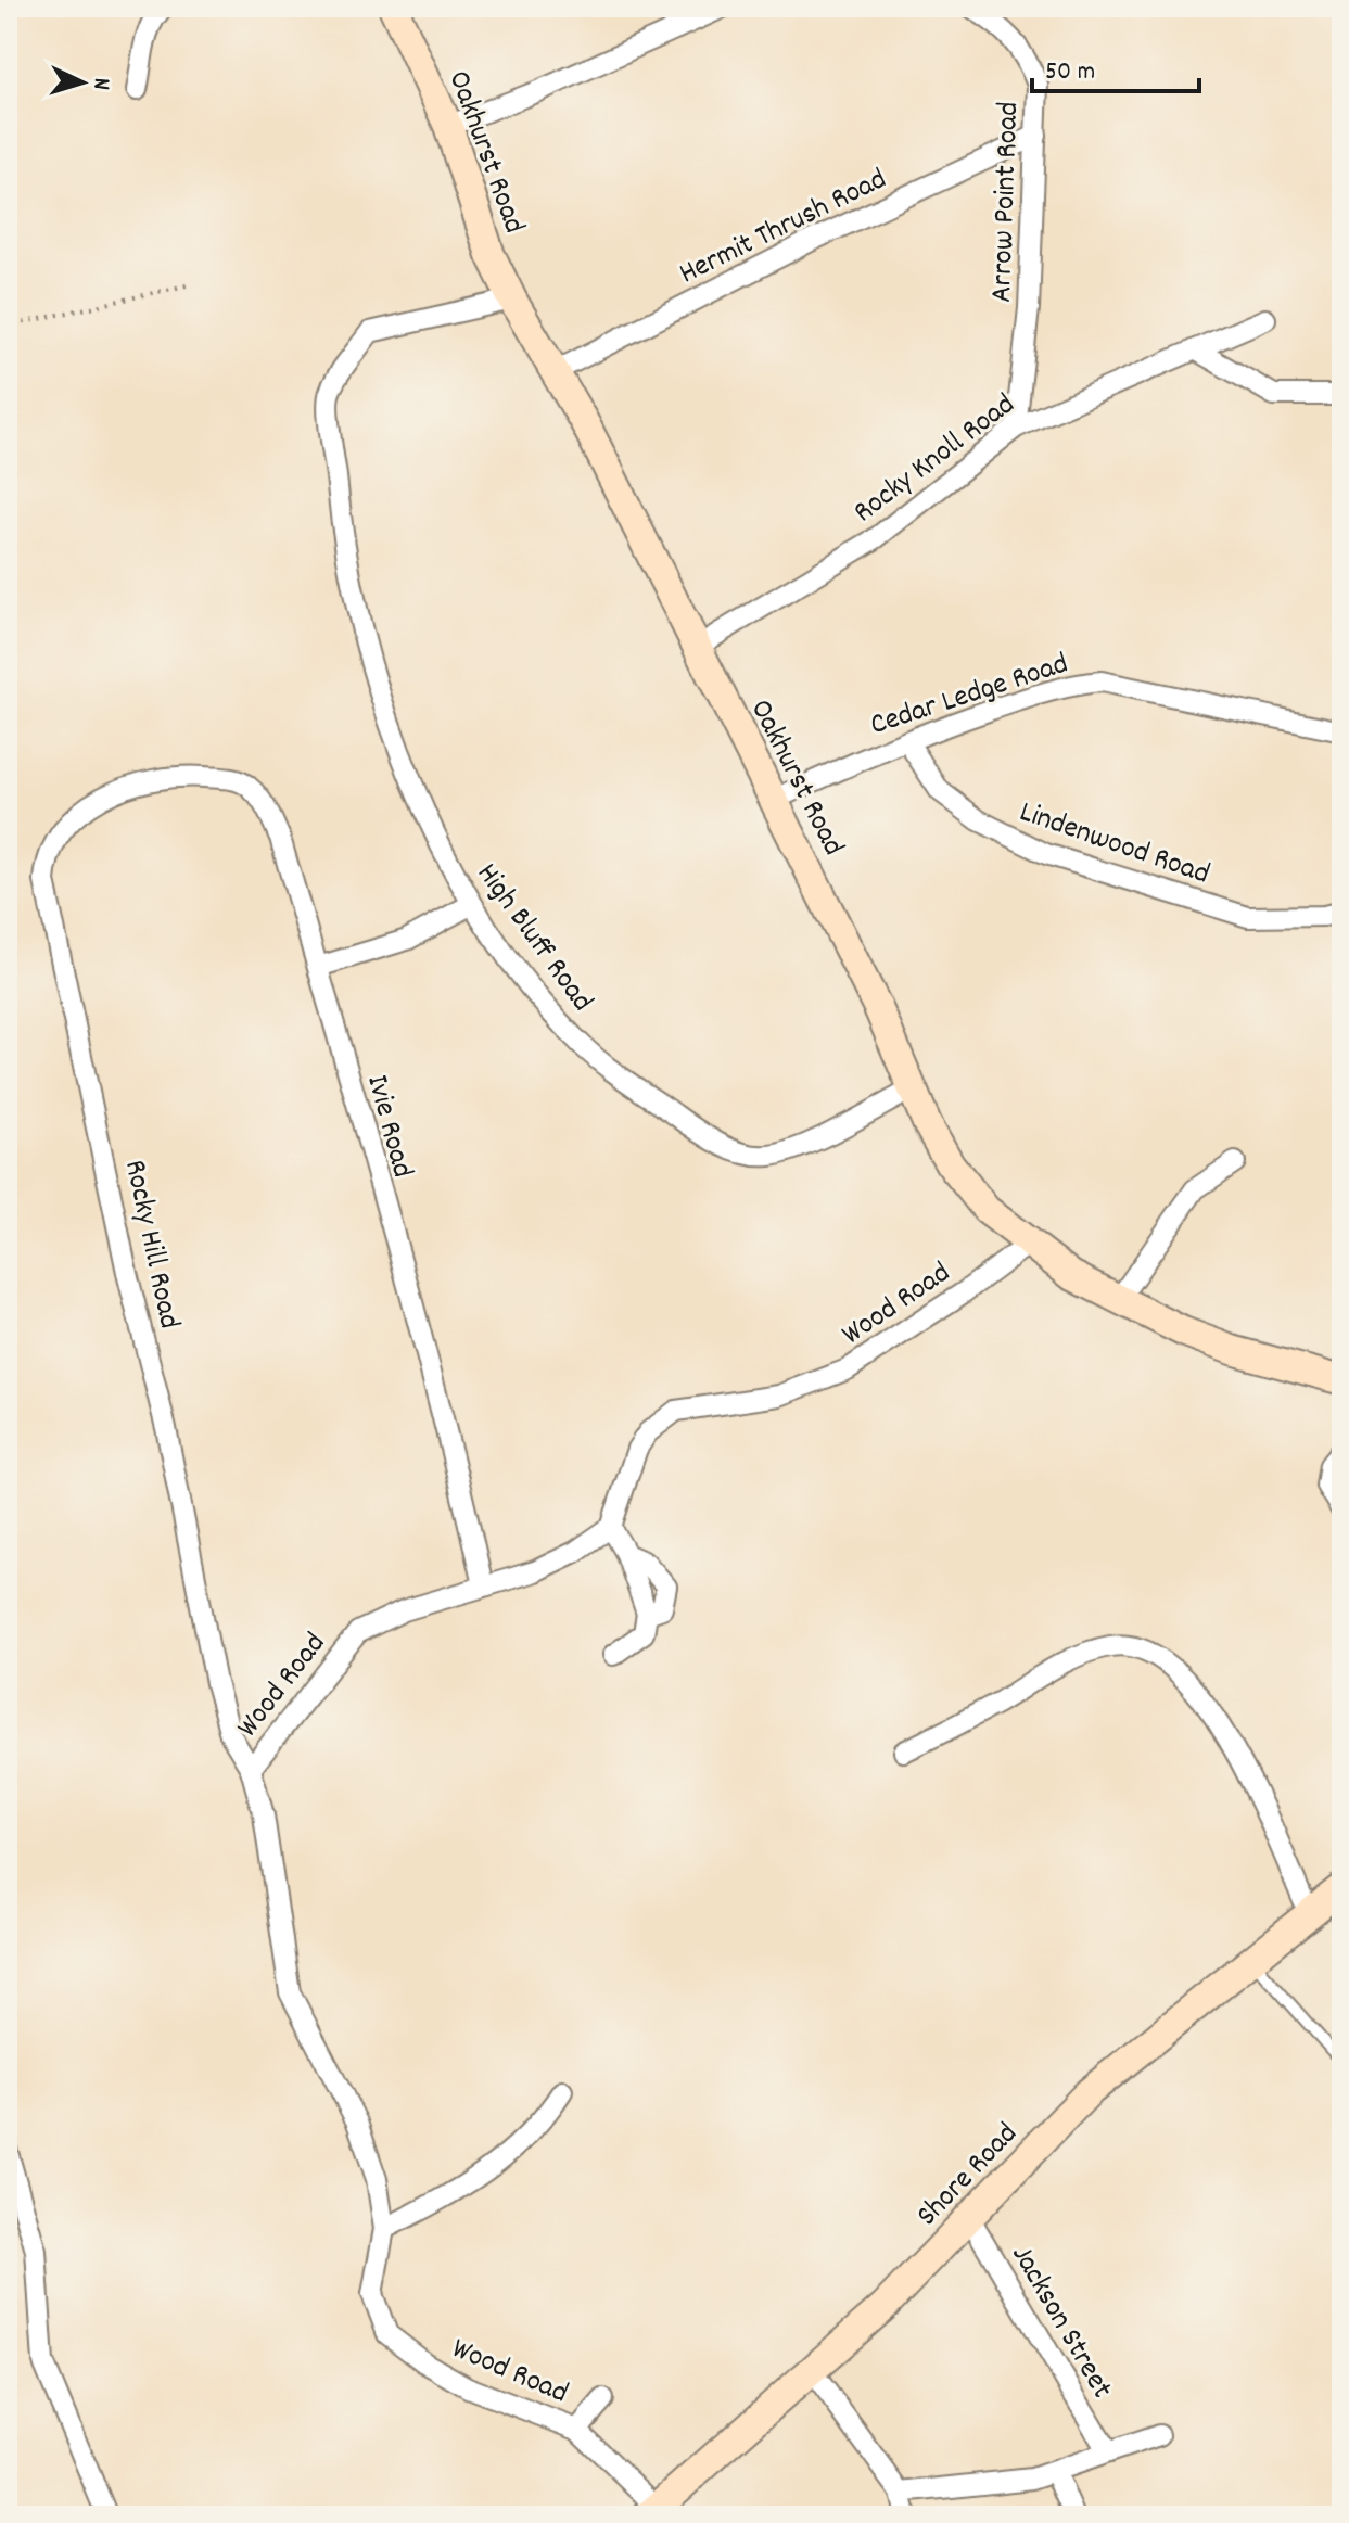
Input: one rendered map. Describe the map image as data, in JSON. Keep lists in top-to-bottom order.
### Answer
{
  "streets": {
    "street": [
      "Oakhurst Road",
      "Arrow Point Road",
      "Hermit Thrush Road",
      "Rocky Knoll Road",
      "Cedar Ledge Road",
      "Lindenwood Road",
      "High Bluff Road",
      "Ivie Road",
      "Rocky Hill Road",
      "Wood Road",
      "Shore Road",
      "Jackson Street"
    ]
  },
  "crossings": [
    ["Oakhurst Road", "Hermit Thrush Road"],
    ["Oakhurst Road", "Rocky Knoll Road"],
    ["Oakhurst Road", "Cedar Ledge Road"],
    ["Oakhurst Road", "High Bluff Road"],
    ["Oakhurst Road", "Wood Road"],
    ["Arrow Point Road", "Hermit Thrush Road"],
    ["Arrow Point Road", "Rocky Knoll Road"],
    ["Cedar Ledge Road", "Lindenwood Road"],
    ["Ivie Road", "Rocky Hill Road"],
    ["Ivie Road", "Wood Road"],
    ["Rocky Hill Road", "Wood Road"],
    ["Wood Road", "Shore Road"],
    ["Shore Road", "Jackson Street"]
  ],
  "scale_bar": "50 m",
  "north": "right"
}
